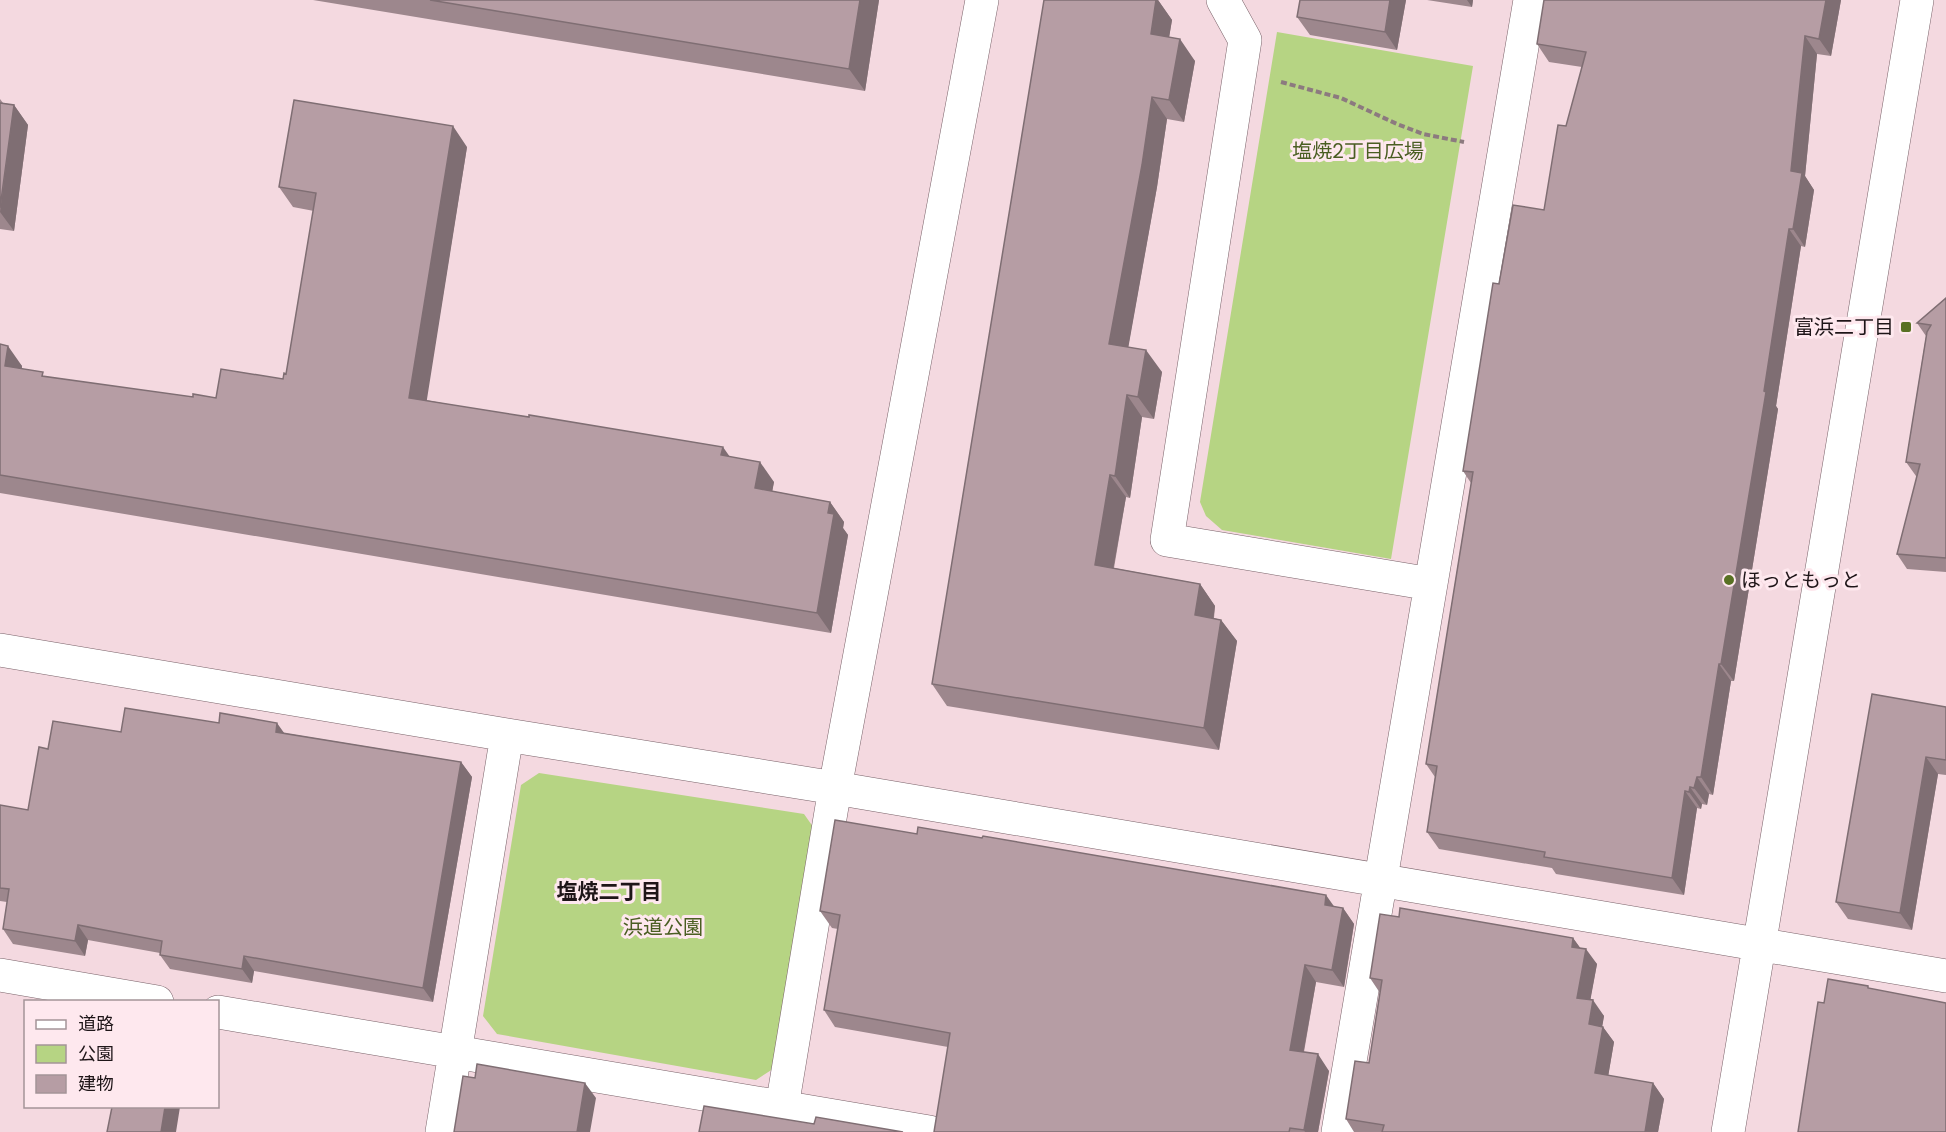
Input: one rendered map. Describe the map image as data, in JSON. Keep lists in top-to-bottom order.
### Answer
{
  "districts": ["塩焼二丁目"],
  "parks": ["塩焼2丁目広場", "浜道公園"],
  "places": {
    "transit": ["富浜二丁目"],
    "other": ["ほっともっと"]
  },
  "legend": ["道路", "公園", "建物"]
}
